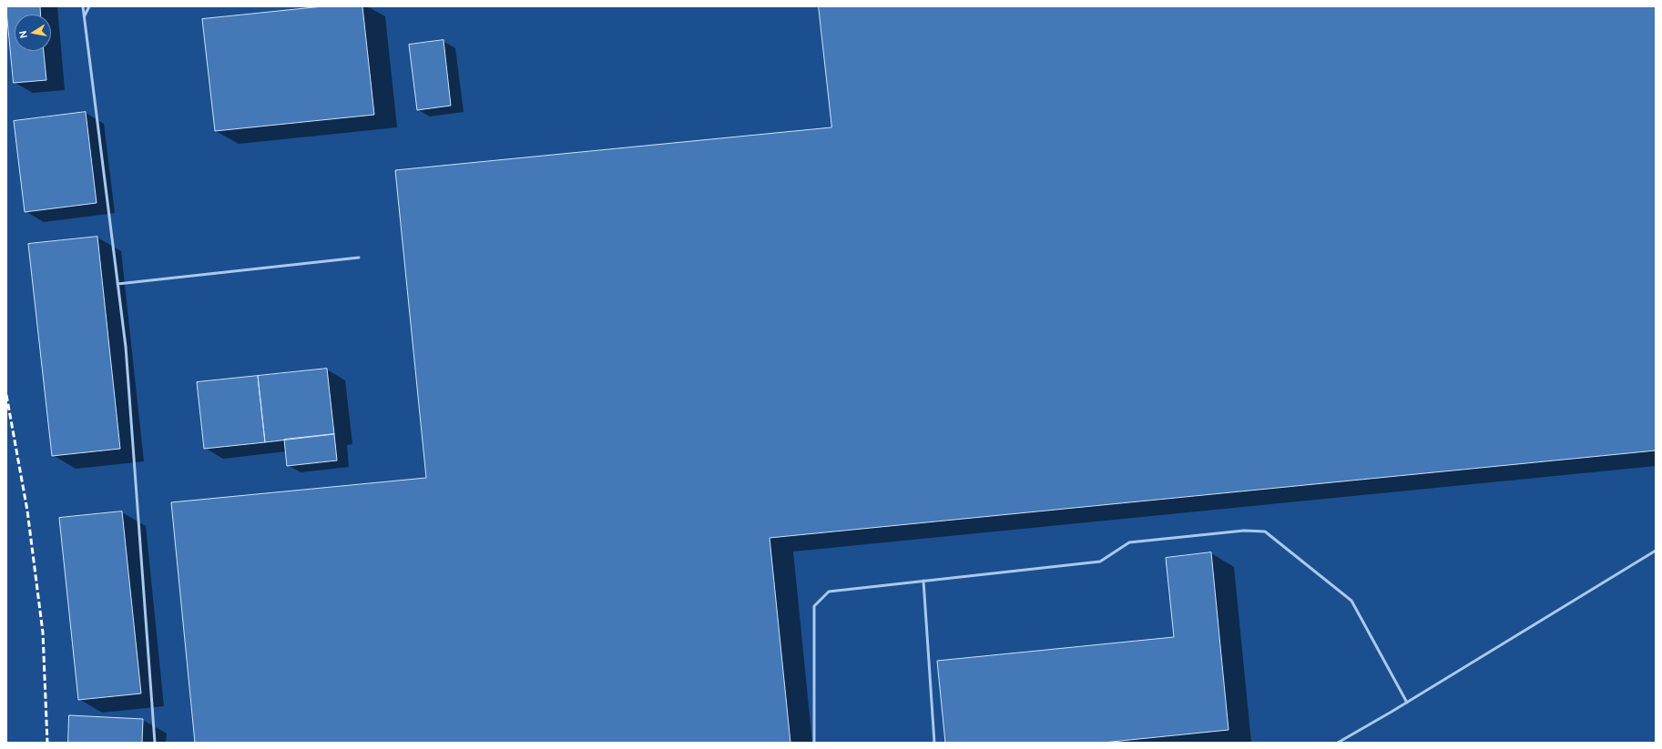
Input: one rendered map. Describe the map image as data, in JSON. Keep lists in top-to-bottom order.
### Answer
{
  "north": "left"
}
